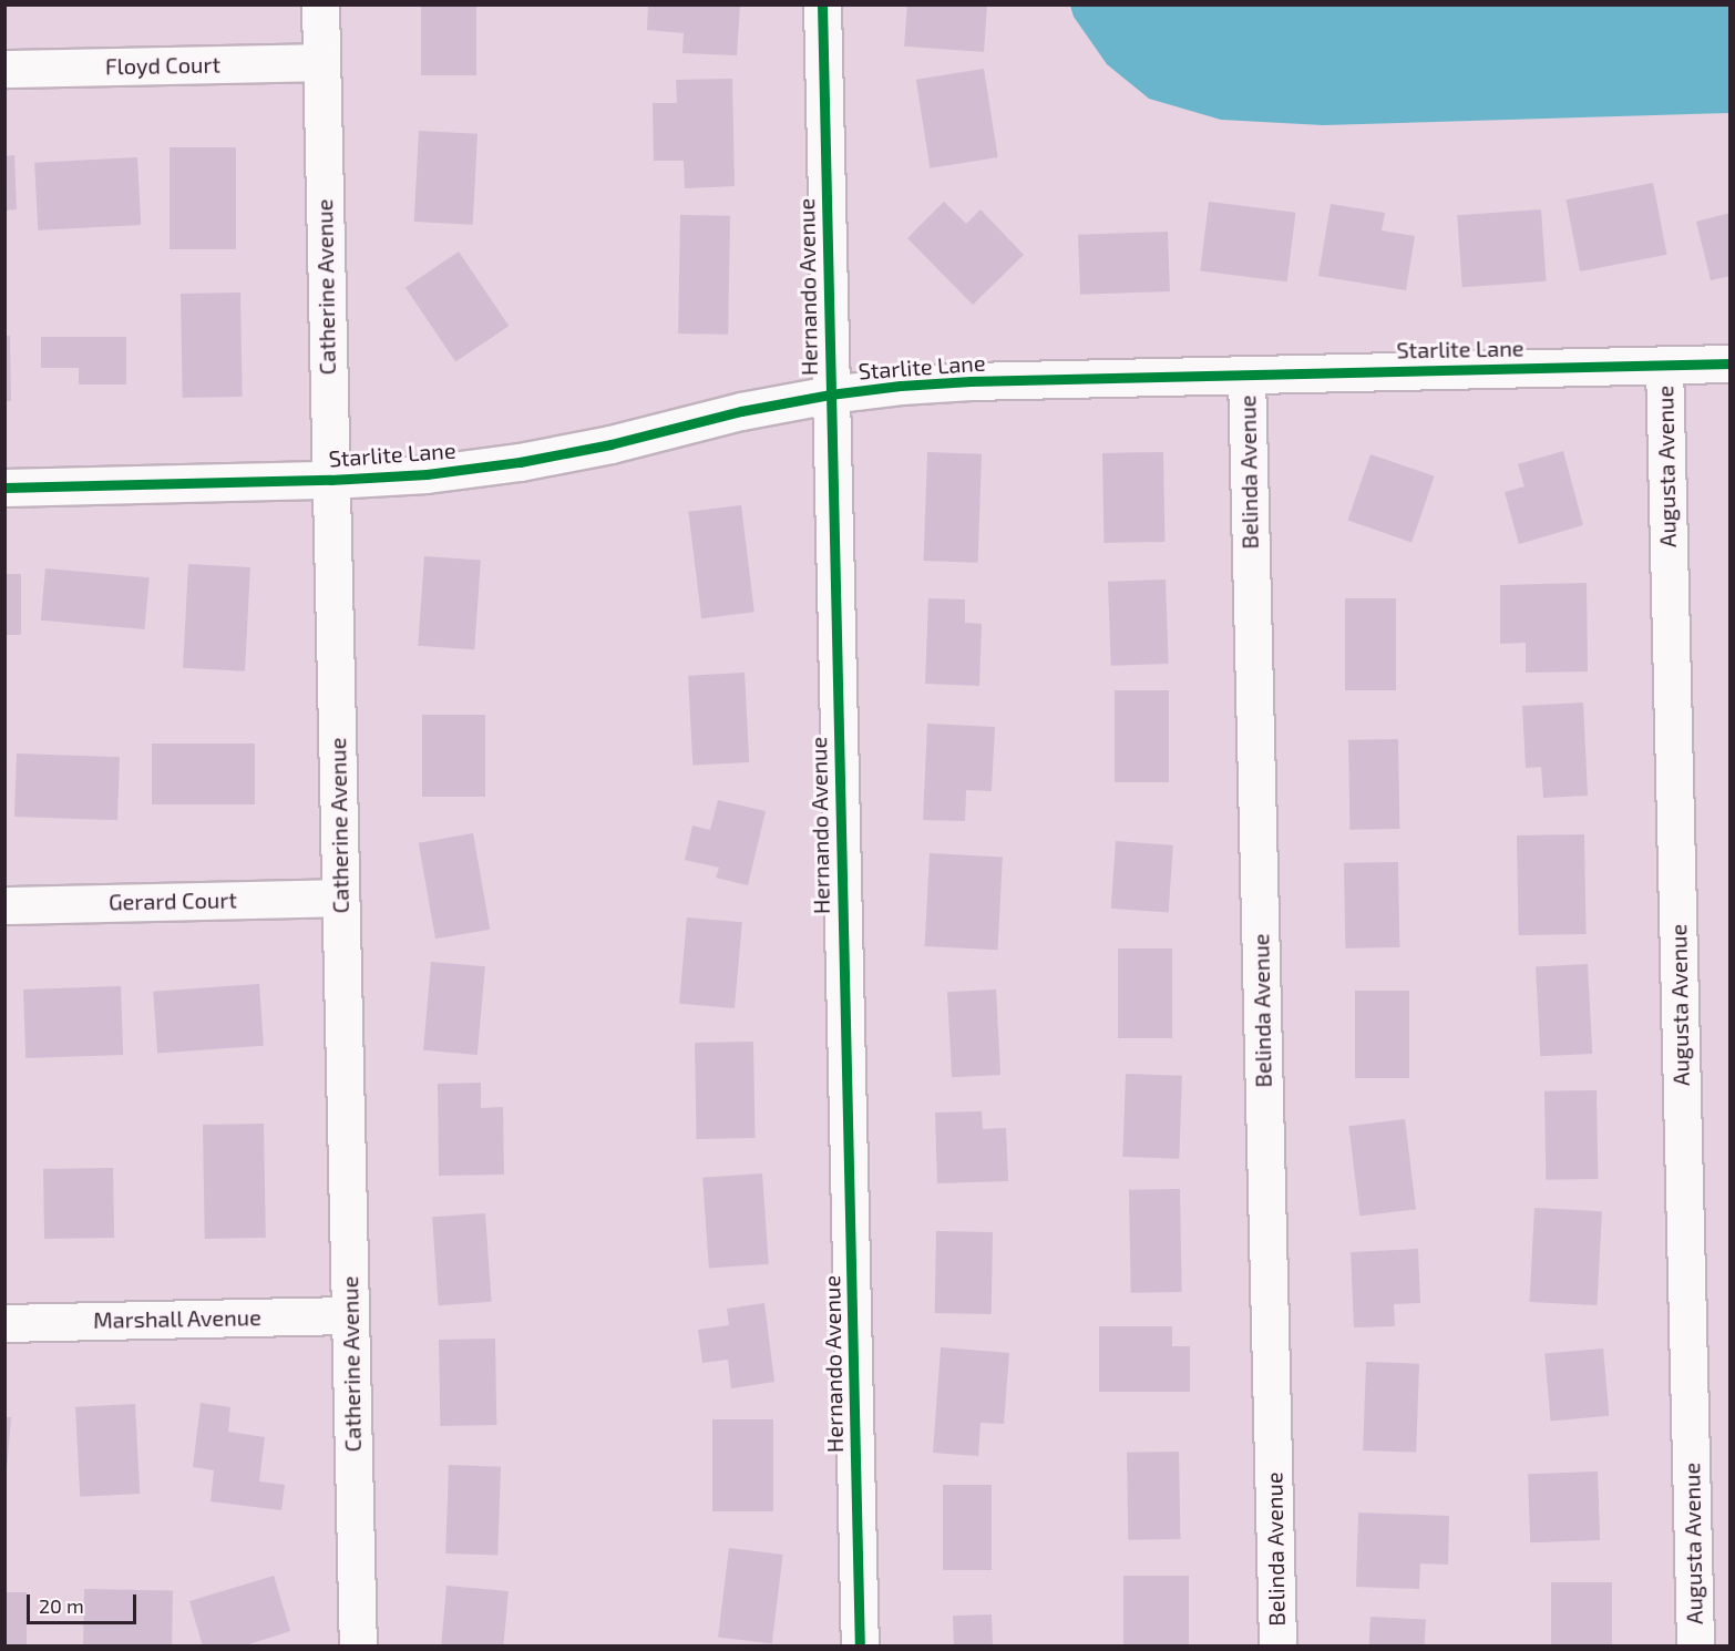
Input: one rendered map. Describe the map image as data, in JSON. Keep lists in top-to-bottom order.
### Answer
{
  "streets": {
    "street": [
      "Floyd Court",
      "Catherine Avenue",
      "Hernando Avenue",
      "Starlite Lane",
      "Augusta Avenue",
      "Belinda Avenue",
      "Gerard Court",
      "Marshall Avenue"
    ]
  },
  "crossings": [
    ["Floyd Court", "Catherine Avenue"],
    ["Catherine Avenue", "Starlite Lane"],
    ["Catherine Avenue", "Gerard Court"],
    ["Catherine Avenue", "Marshall Avenue"],
    ["Hernando Avenue", "Starlite Lane"],
    ["Starlite Lane", "Augusta Avenue"],
    ["Starlite Lane", "Belinda Avenue"]
  ],
  "scale_bar": "20 m"
}
